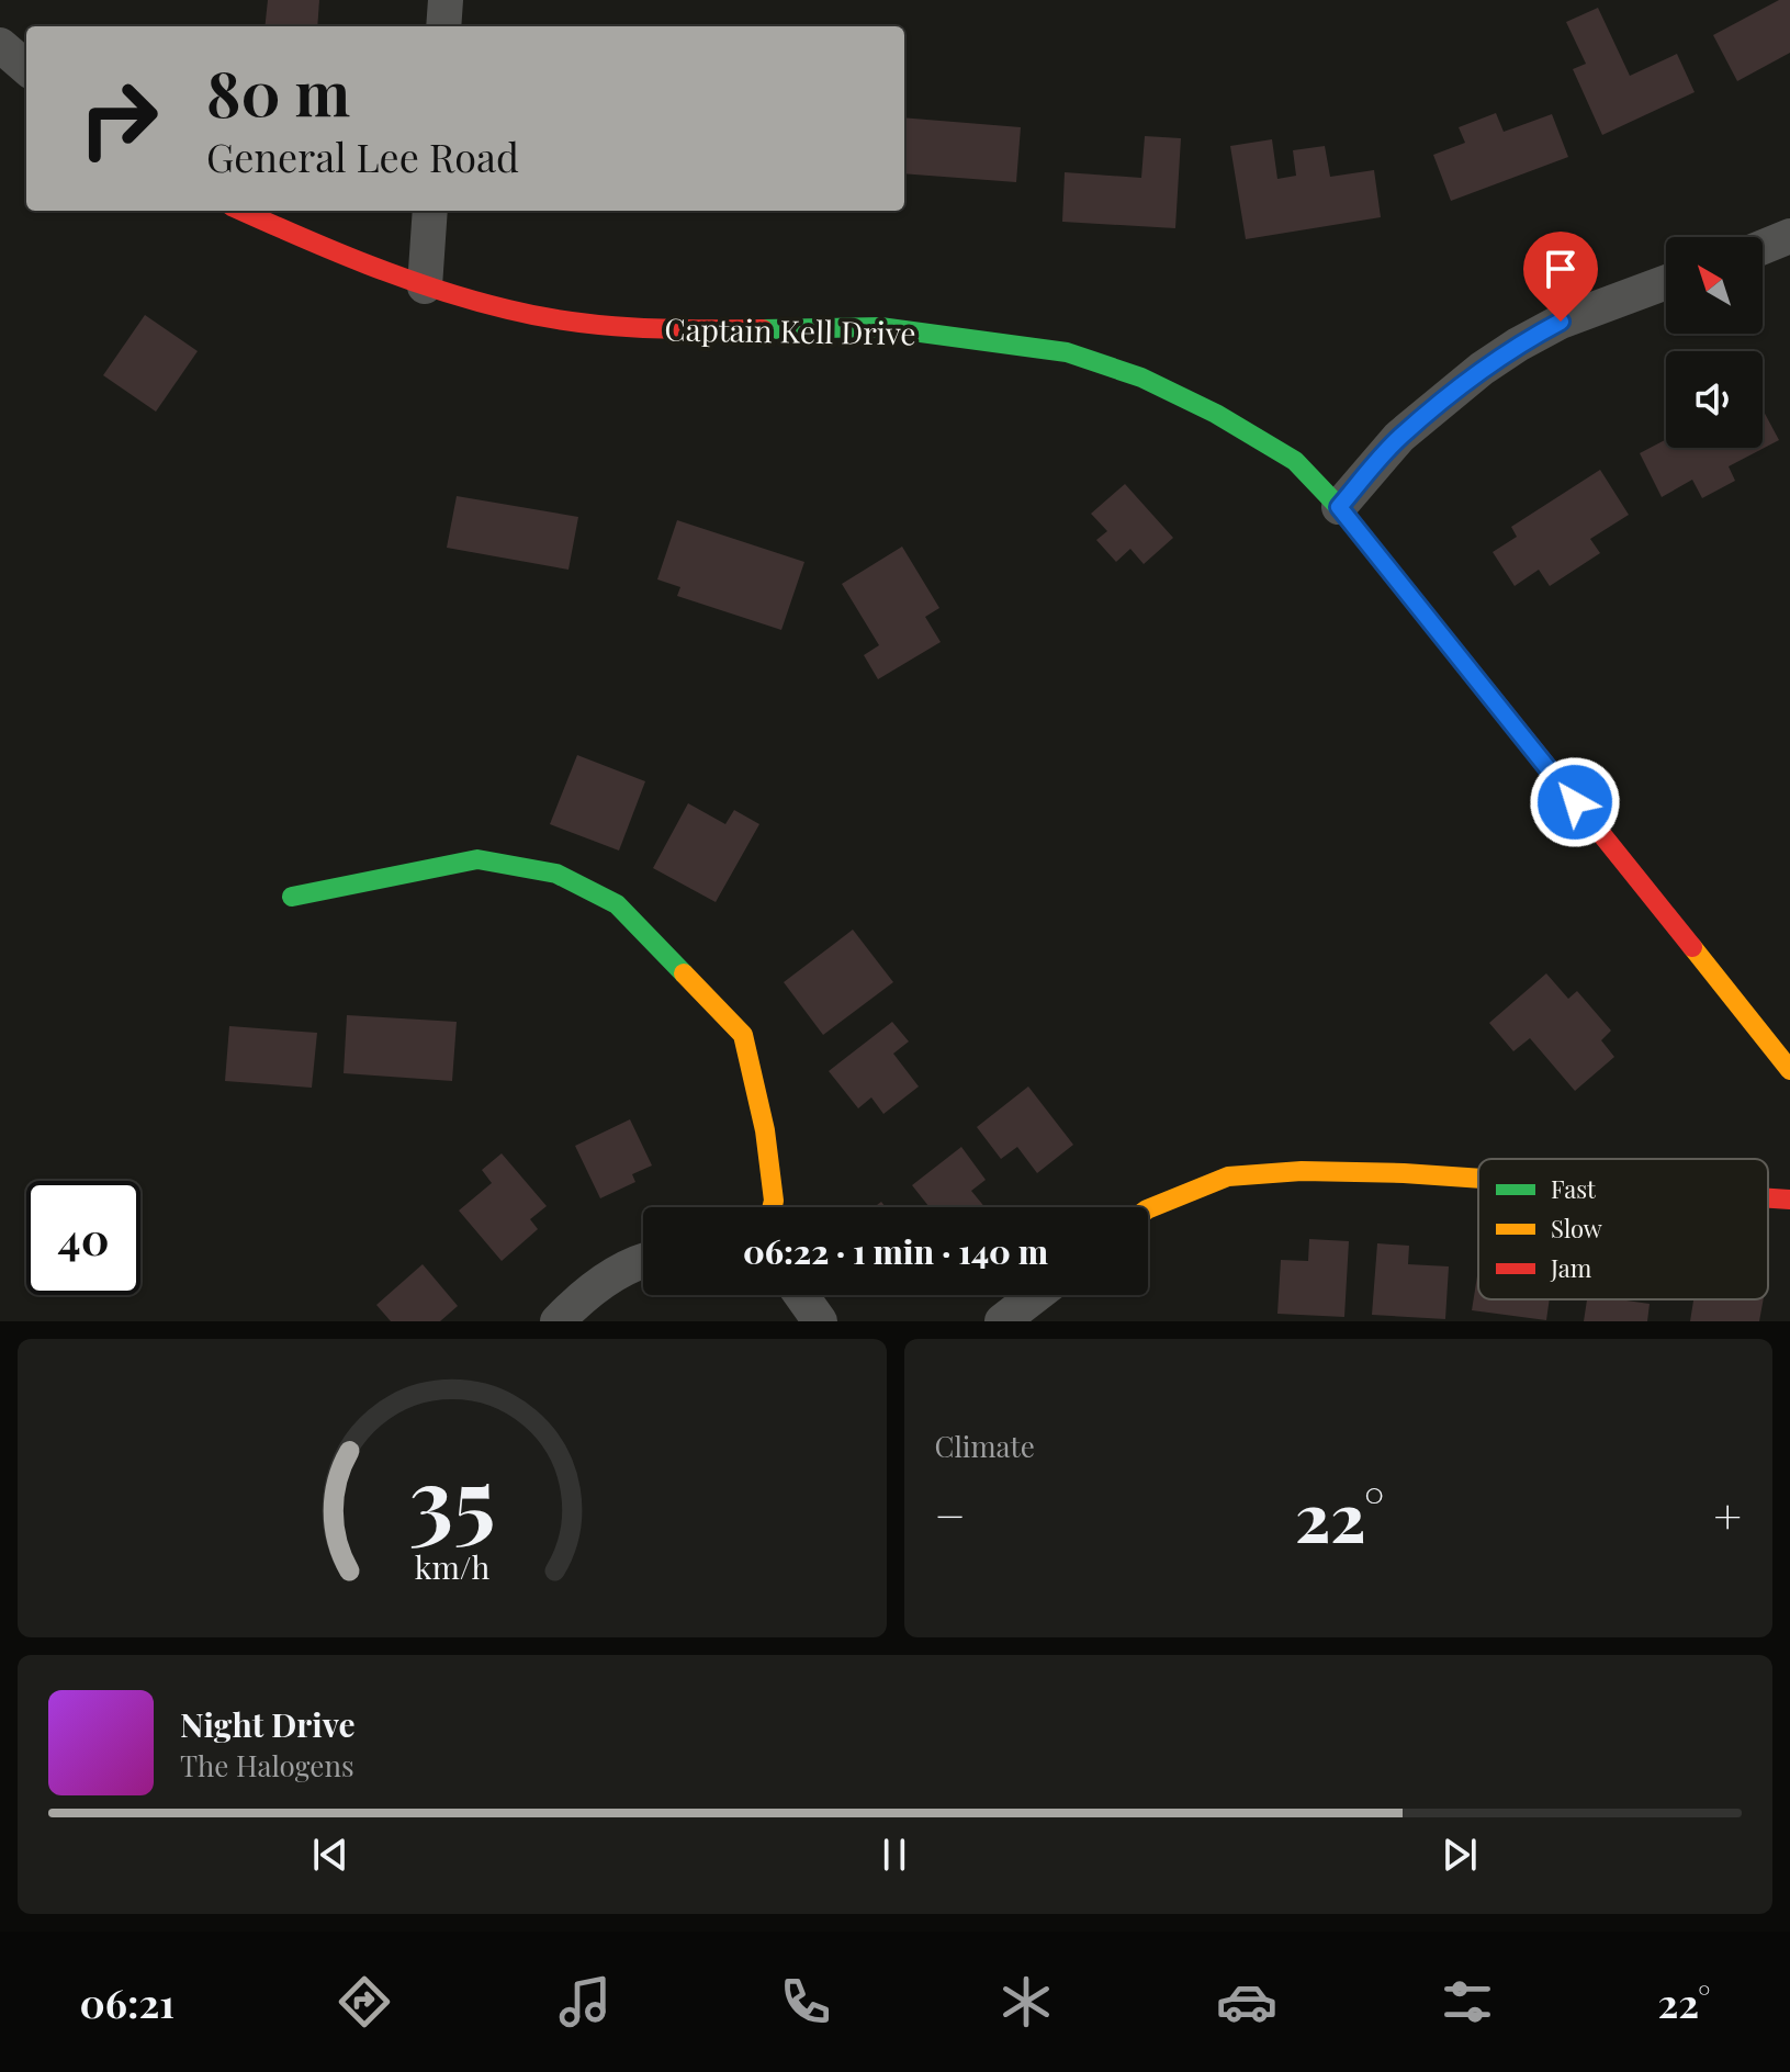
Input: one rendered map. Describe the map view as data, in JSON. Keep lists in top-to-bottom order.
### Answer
{
  "streets": {
    "street": ["Captain Kell Drive"]
  },
  "legend": ["Fast", "Slow", "Jam"],
  "north": "top left",
  "page": {
    "turn": ["80 m", "General Lee Road"],
    "limit": "40",
    "trip": "06:22 · 1 min · 140 m",
    "tile": "Climate",
    "heat": ["−", "22°", "+"],
    "song": ["Night Drive", "The Halogens"],
    "tabs": ["06:21", "22°"],
    "gauge": ["35", "km/h"]
  }
}
